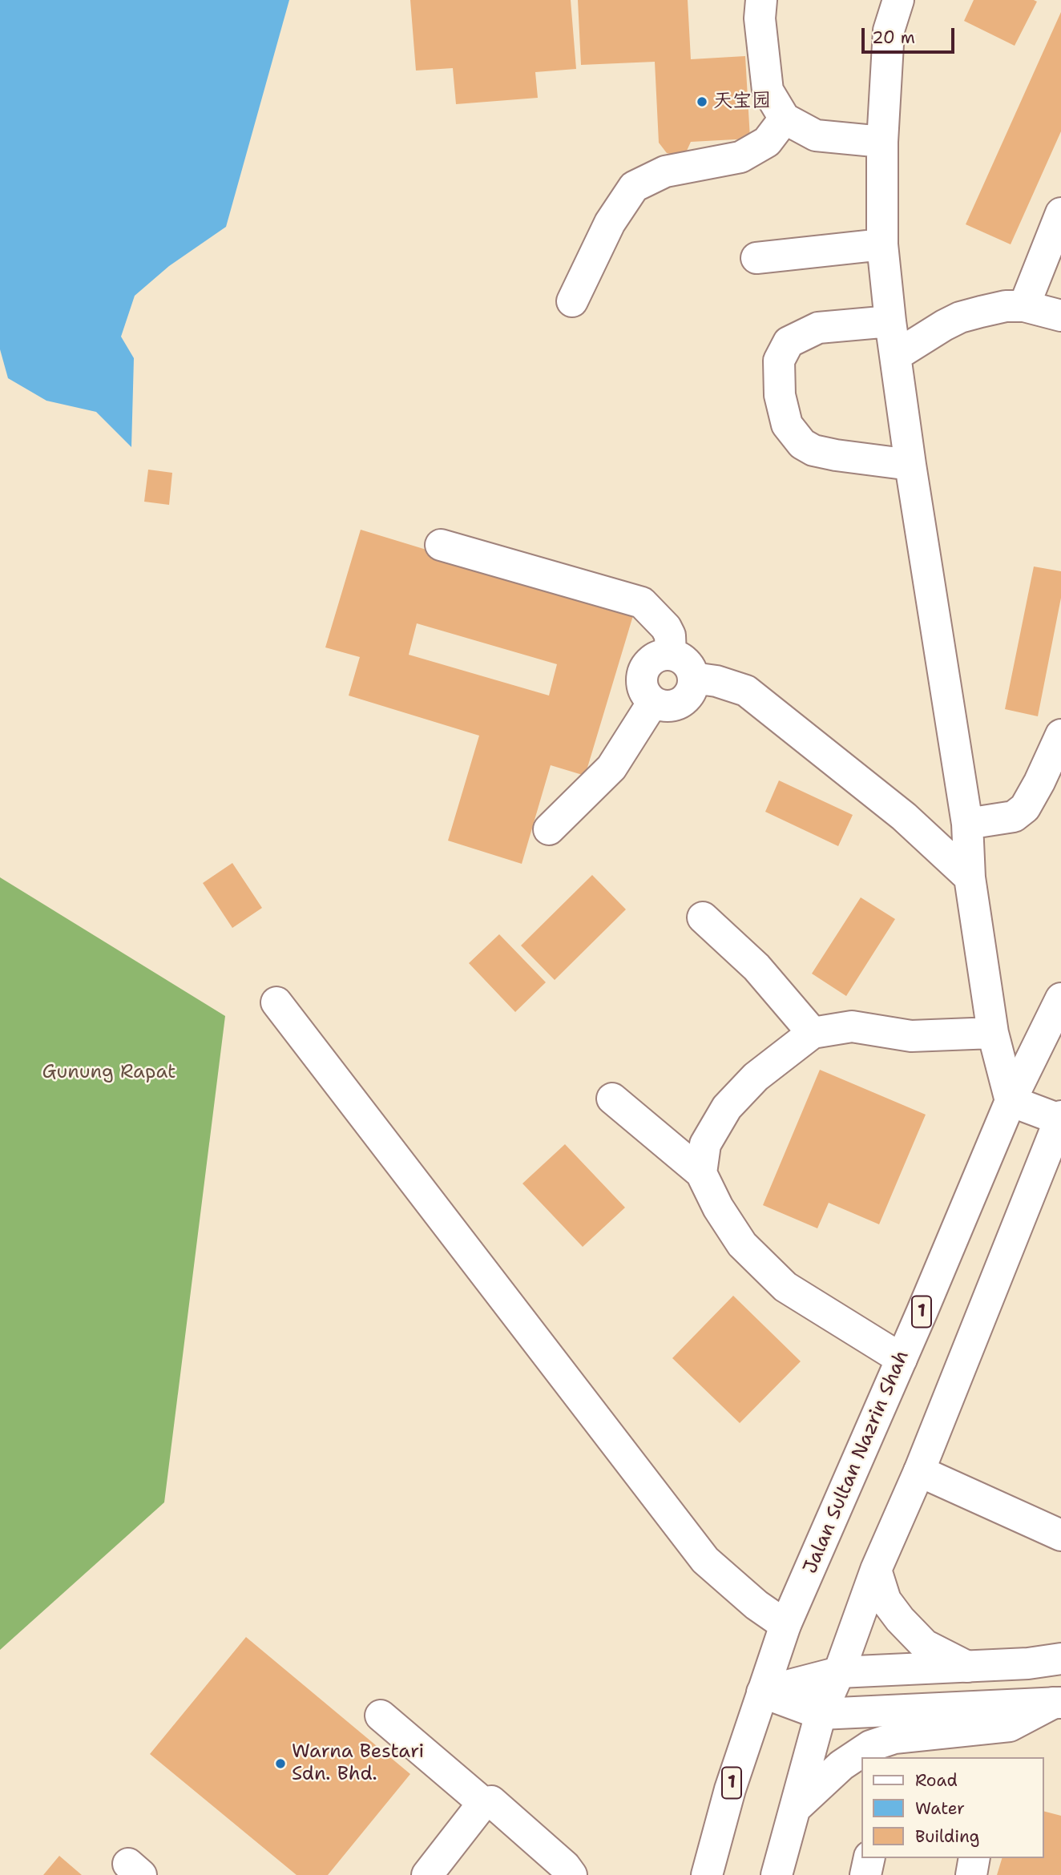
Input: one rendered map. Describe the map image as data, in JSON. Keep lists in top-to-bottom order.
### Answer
{
  "streets": {
    "main road": ["1", "Jalan Sultan Nazrin Shah"]
  },
  "parks": ["Gunung Rapat"],
  "places": ["天宝园", "Warna Bestari Sdn. Bhd."],
  "legend": ["Road", "Water", "Building"],
  "scale_bar": "20 m"
}
